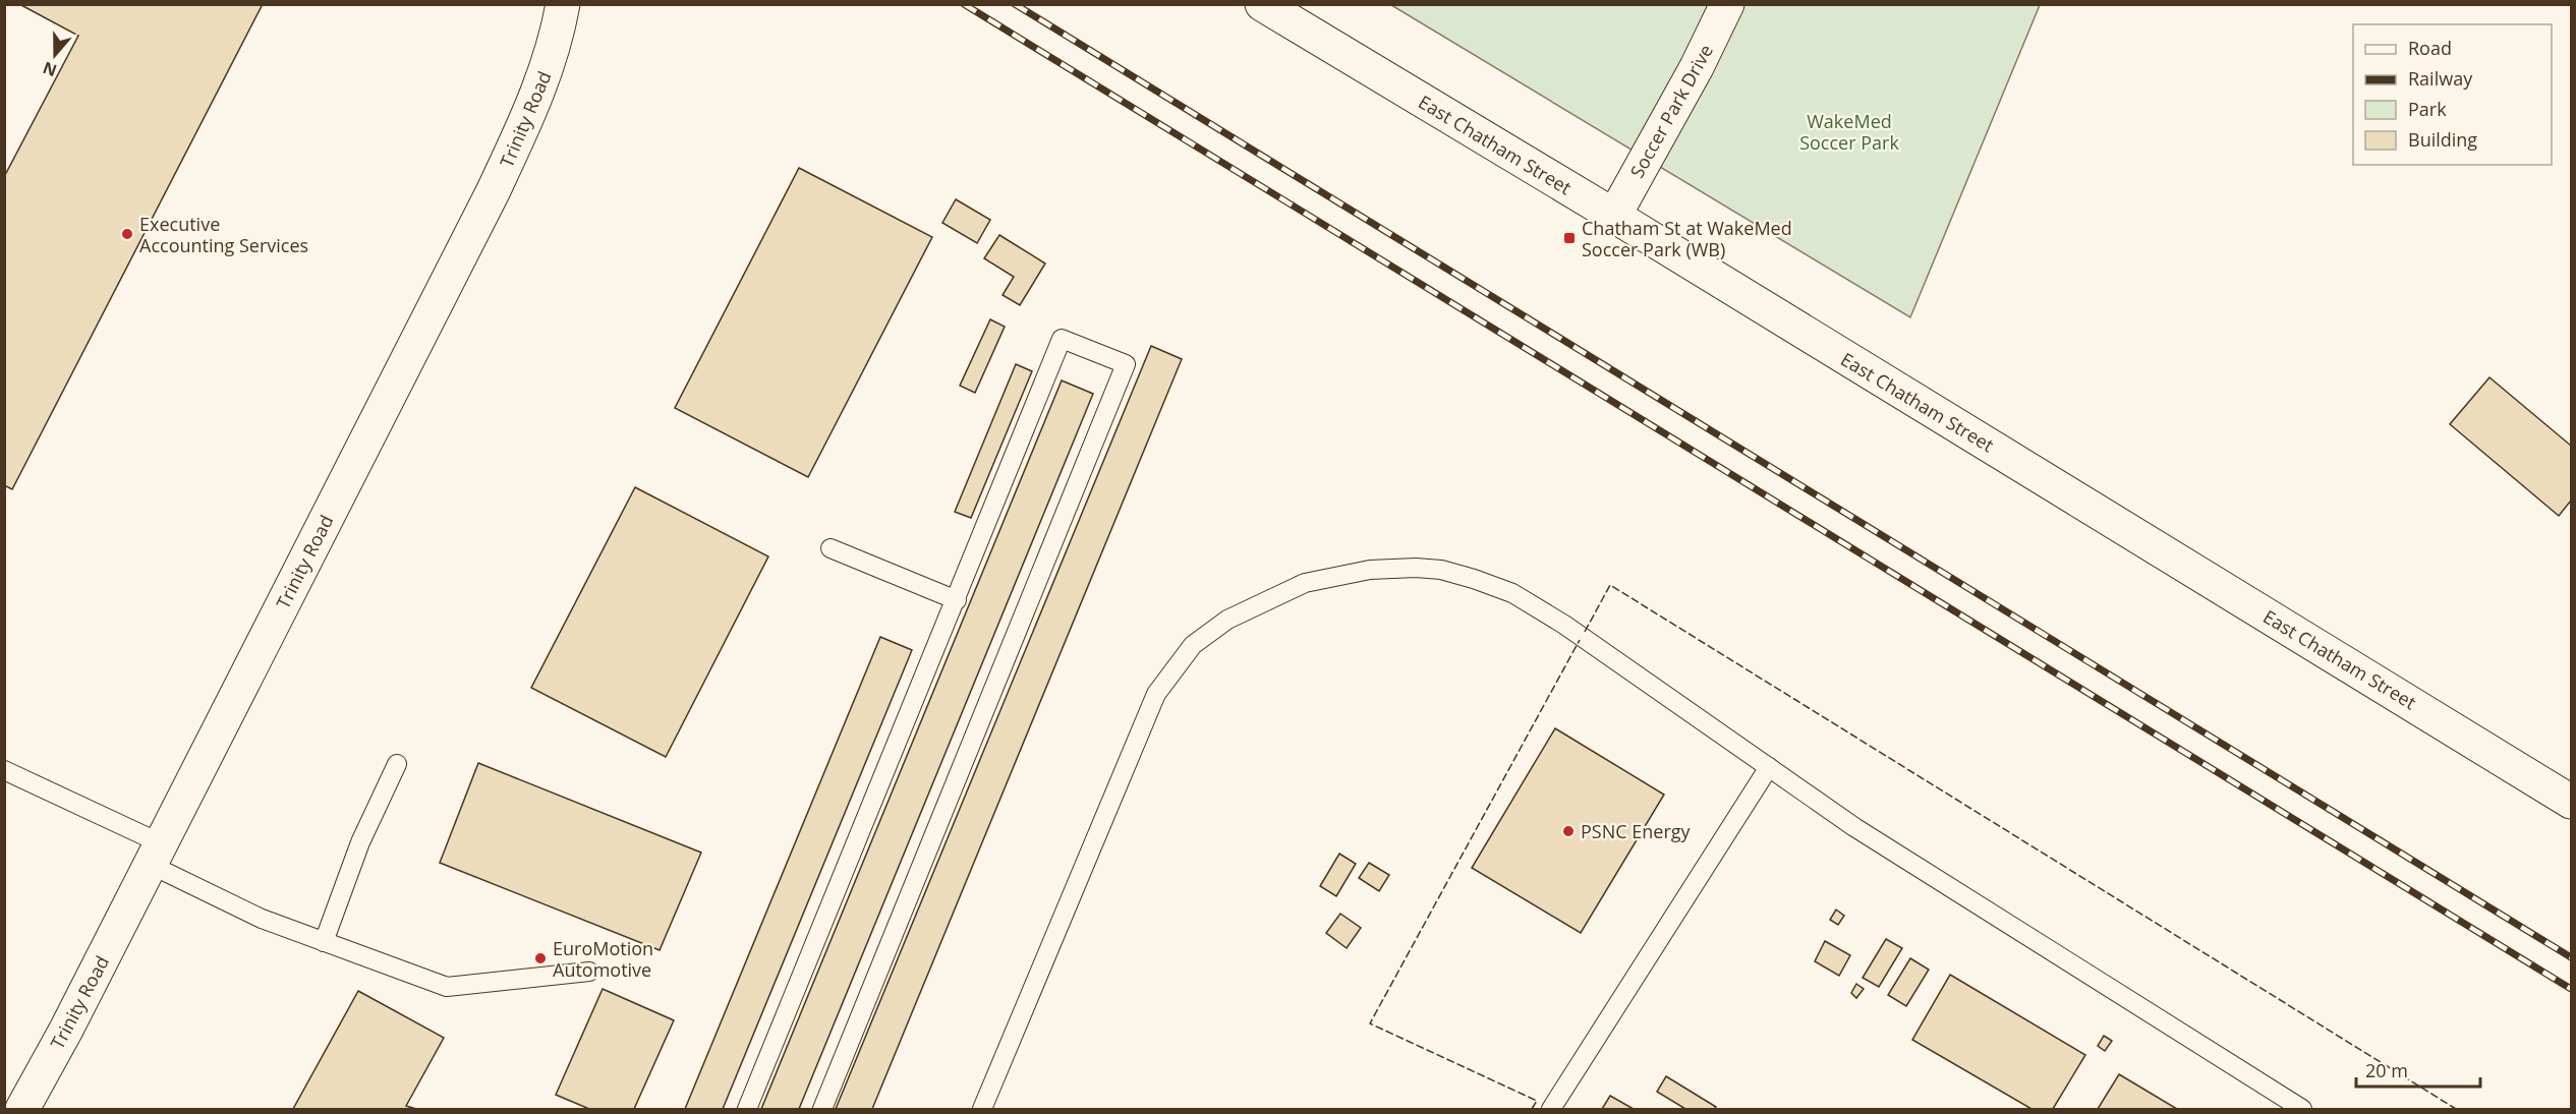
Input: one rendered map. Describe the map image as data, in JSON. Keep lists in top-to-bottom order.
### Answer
{
  "streets": {
    "main road": ["Soccer Park Drive", "Trinity Road", "East Chatham Street"]
  },
  "crossings": [
    ["Soccer Park Drive", "East Chatham Street"]
  ],
  "parks": ["WakeMed Soccer Park"],
  "places": {
    "other": ["Executive Accounting Services", "PSNC Energy", "EuroMotion Automotive"],
    "transit": ["Chatham St at WakeMed Soccer Park (WB)"]
  },
  "legend": [
    "Road",
    "Railway",
    "Park",
    "Building"
  ],
  "scale_bar": "20 m",
  "north": "bottom"
}
